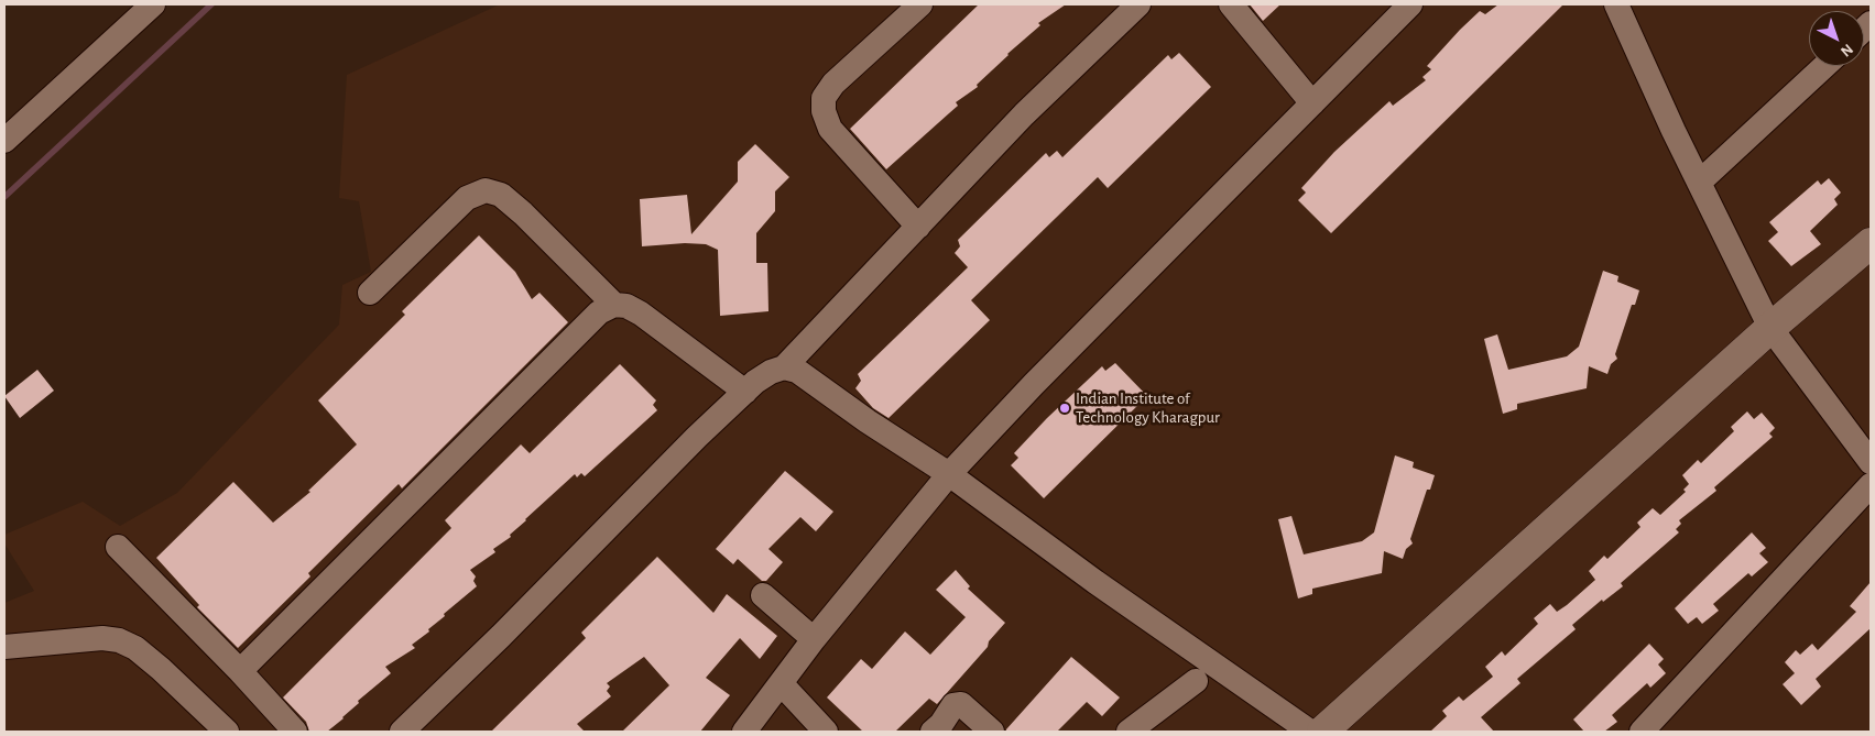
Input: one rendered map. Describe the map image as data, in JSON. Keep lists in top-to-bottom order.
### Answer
{
  "places": ["Indian Institute of Technology Kharagpur"],
  "north": "bottom right"
}
